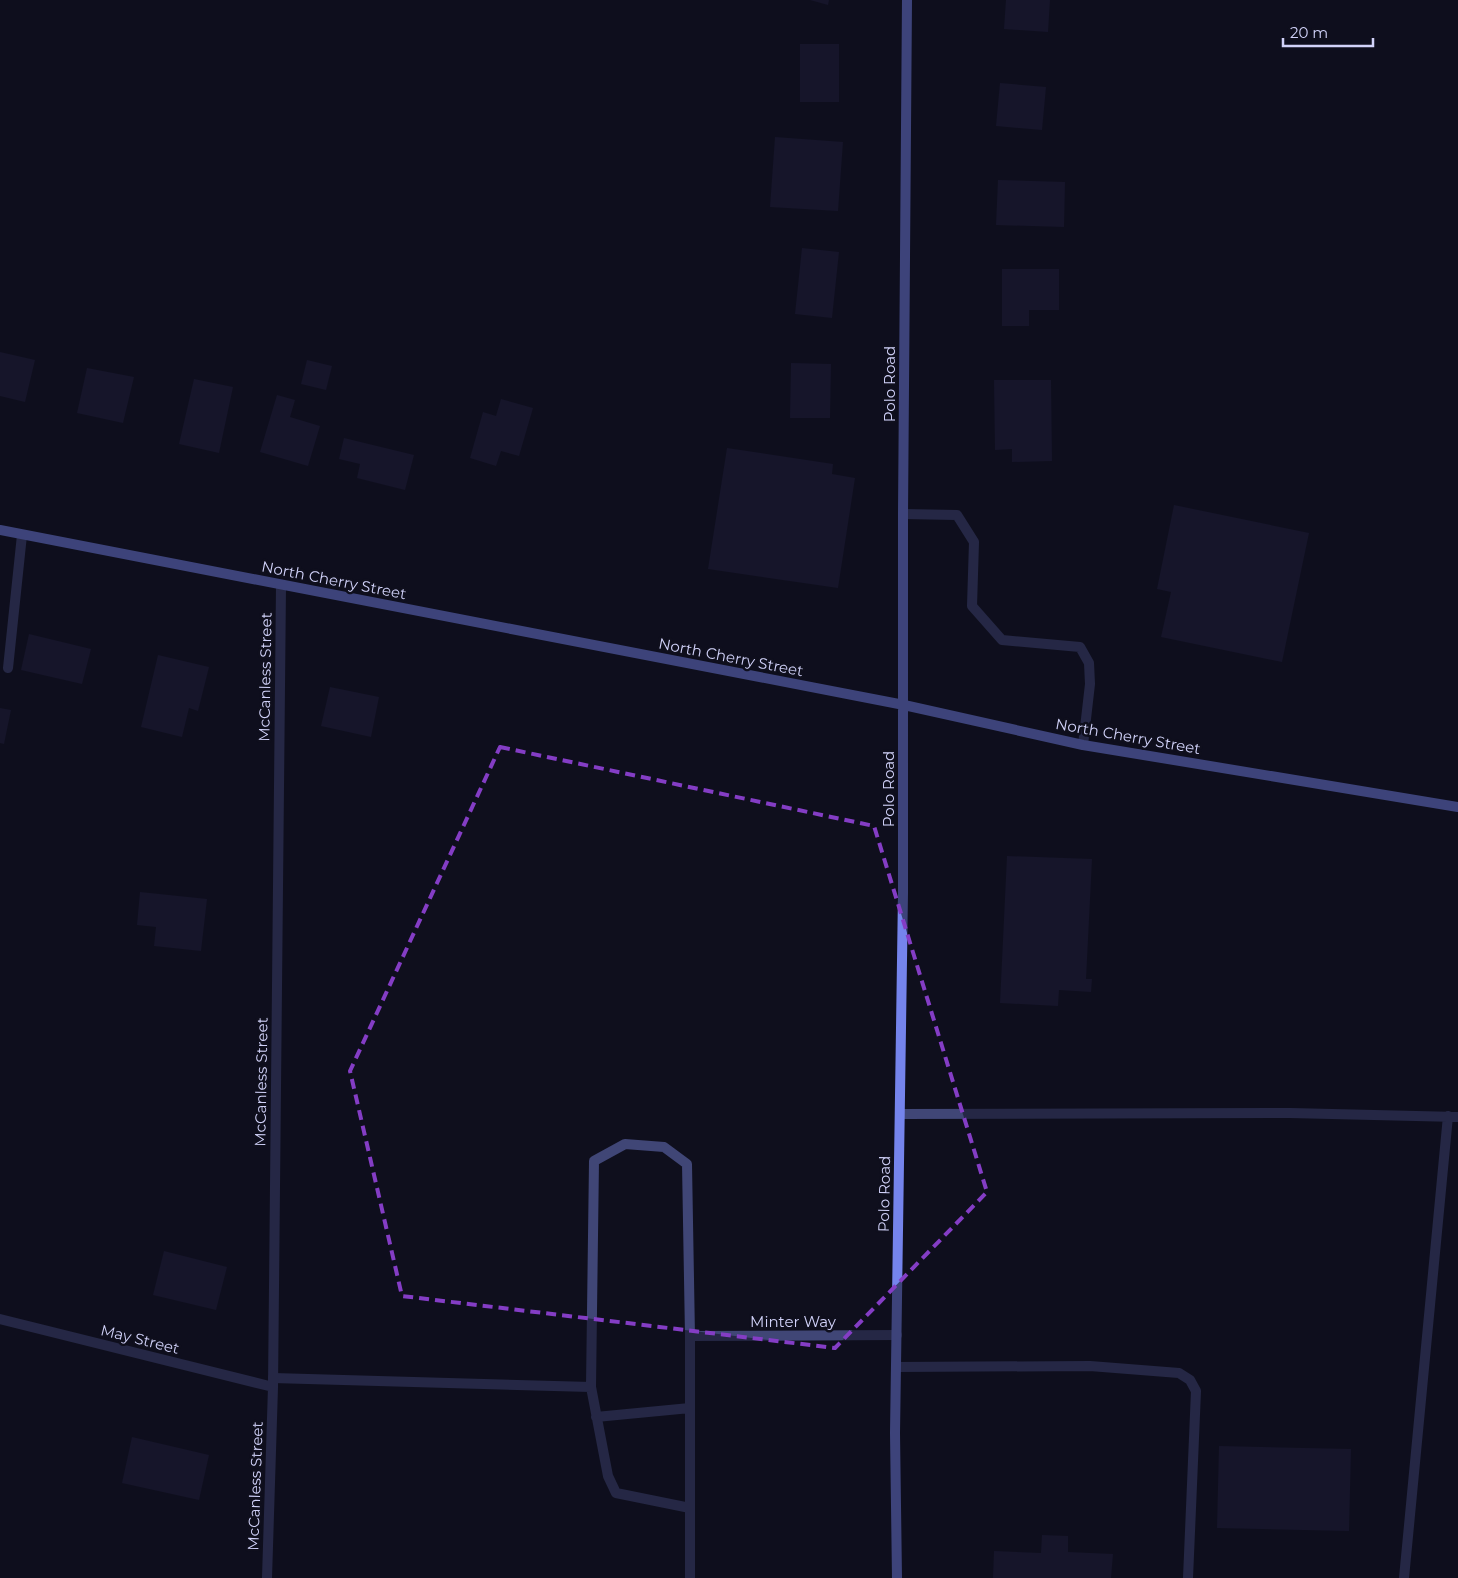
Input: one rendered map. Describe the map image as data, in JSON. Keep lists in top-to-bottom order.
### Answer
{
  "streets": {
    "main road": ["Polo Road", "North Cherry Street"],
    "street": ["McCanless Street", "Minter Way", "May Street"]
  },
  "crossings": [
    ["Polo Road", "North Cherry Street"],
    ["Polo Road", "Minter Way"],
    ["North Cherry Street", "McCanless Street"],
    ["McCanless Street", "May Street"]
  ],
  "scale_bar": "20 m"
}
